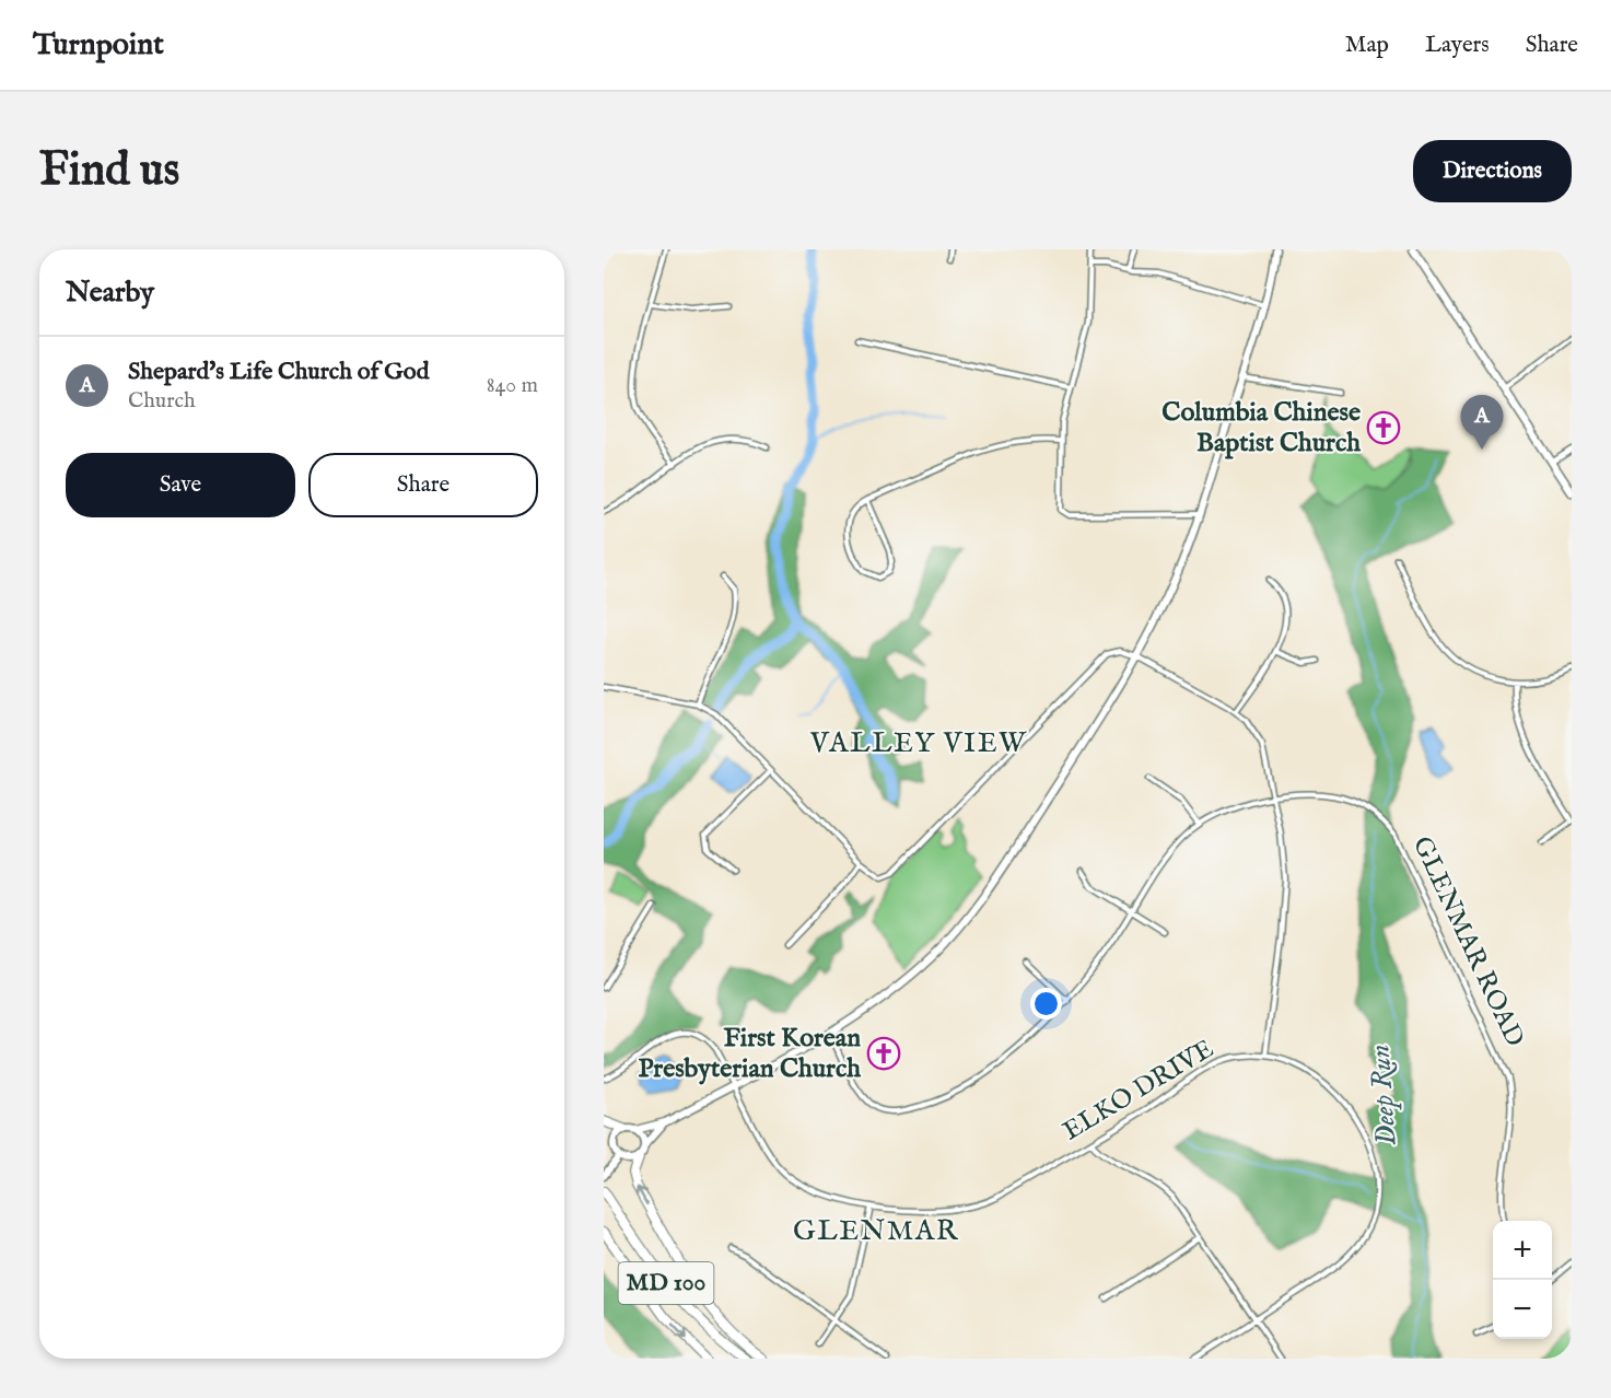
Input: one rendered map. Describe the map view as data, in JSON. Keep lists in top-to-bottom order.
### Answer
{
  "streets": {
    "highway": ["MD 100"],
    "street": ["GLENMAR ROAD", "ELKO DRIVE"]
  },
  "districts": ["VALLEY VIEW", "GLENMAR"],
  "water": ["Deep Run"],
  "places": {
    "church": ["Columbia Chinese Baptist Church", "First Korean Presbyterian Church"]
  },
  "page": {
    "header": "Turnpoint",
    "nav": ["Map", "Layers", "Share"],
    "buttons": [
      "Directions",
      ["Save", "Share"]
    ],
    "title": "Find us",
    "heading": "Nearby",
    "list": [
      {
        "mark": "A",
        "name": "Shepard's Life Church of God",
        "note": "Church",
        "value": "840 m"
      }
    ],
    "pins": "A",
    "map_buttons": ["+", "−"]
  }
}
